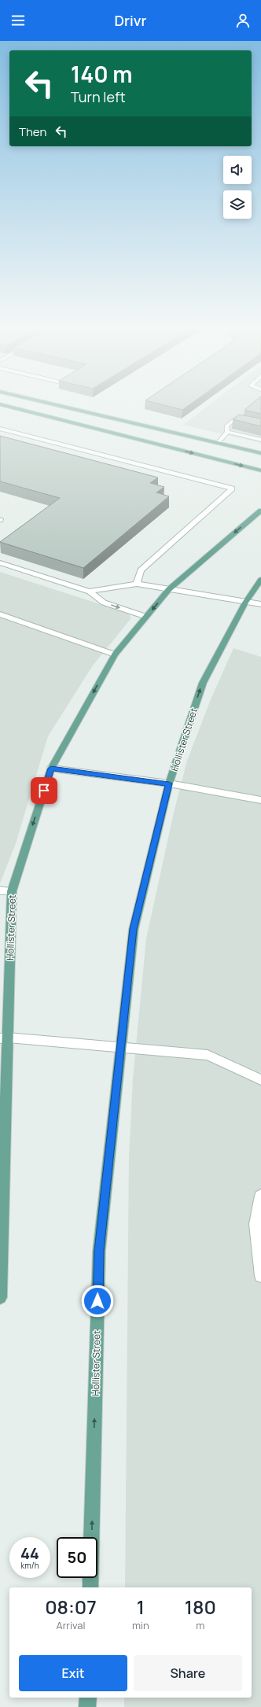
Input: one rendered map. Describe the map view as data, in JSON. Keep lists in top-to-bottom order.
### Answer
{
  "streets": {
    "main road": ["Hollister Street"]
  },
  "page": {
    "header": "Drivr",
    "turn": ["140 m", "Turn left"],
    "then": "Then",
    "speed": "44 km/h",
    "limit": "50",
    "eta": [
      "08:07",
      "Arrival",
      "1",
      "min",
      "180",
      "m"
    ],
    "buttons": ["Exit", "Share"]
  }
}
